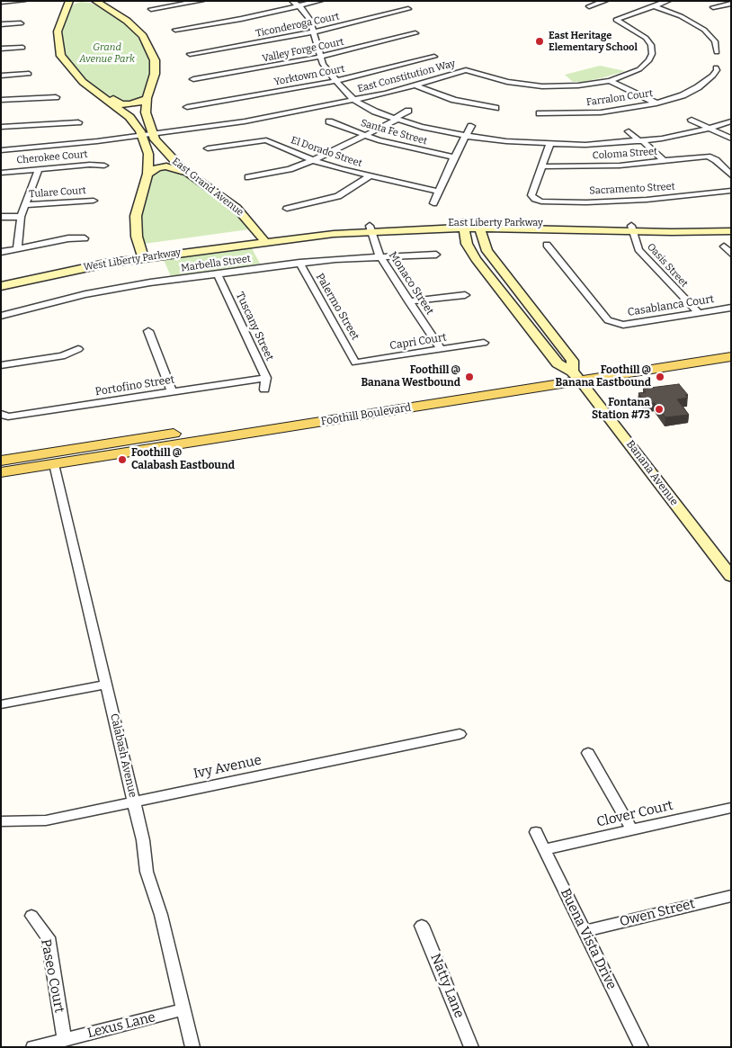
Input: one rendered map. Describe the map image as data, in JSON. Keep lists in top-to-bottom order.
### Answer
{
  "streets": {
    "main road": ["Foothill Boulevard"],
    "street": [
      "Ticonderoga Court",
      "Valley Forge Court",
      "Yorktown Court",
      "East Constitution Way",
      "Farralon Court",
      "Santa Fe Street",
      "El Dorado Street",
      "Coloma Street",
      "Cherokee Court",
      "East Grand Avenue",
      "Sacramento Street",
      "Tulare Court",
      "East Liberty Parkway",
      "West Liberty Parkway",
      "Marbella Street",
      "Oasis Street",
      "Monaco Street",
      "Casablanca Court",
      "Palermo Street",
      "Tuscany Street",
      "Capri Court",
      "Portofino Street",
      "Banana Avenue",
      "Calabash Avenue",
      "Ivy Avenue",
      "Clover Court",
      "Owen Street",
      "Buena Vista Drive",
      "Paseo Court",
      "Natty Lane",
      "Lexus Lane"
    ]
  },
  "crossings": [
    ["East Constitution Way", "East Grand Avenue"],
    ["Coloma Street", "Sacramento Street"],
    ["East Grand Avenue", "East Liberty Parkway"],
    ["East Grand Avenue", "West Liberty Parkway"],
    ["East Liberty Parkway", "West Liberty Parkway"],
    ["East Liberty Parkway", "Oasis Street"],
    ["East Liberty Parkway", "Monaco Street"],
    ["East Liberty Parkway", "Banana Avenue"],
    ["Marbella Street", "Monaco Street"],
    ["Marbella Street", "Palermo Street"],
    ["Marbella Street", "Tuscany Street"],
    ["Oasis Street", "Casablanca Court"],
    ["Monaco Street", "Capri Court"],
    ["Palermo Street", "Capri Court"],
    ["Tuscany Street", "Portofino Street"],
    ["Foothill Boulevard", "Banana Avenue"],
    ["Foothill Boulevard", "Calabash Avenue"],
    ["Calabash Avenue", "Ivy Avenue"],
    ["Calabash Avenue", "Lexus Lane"],
    ["Clover Court", "Buena Vista Drive"],
    ["Owen Street", "Buena Vista Drive"],
    ["Paseo Court", "Lexus Lane"]
  ],
  "parks": ["Grand Avenue Park"],
  "places": [
    "East Heritage Elementary School",
    "Foothill @ Banana Westbound",
    "Foothill @ Banana Eastbound",
    "Fontana Station #73",
    "Foothill @ Calabash Eastbound"
  ]
}
